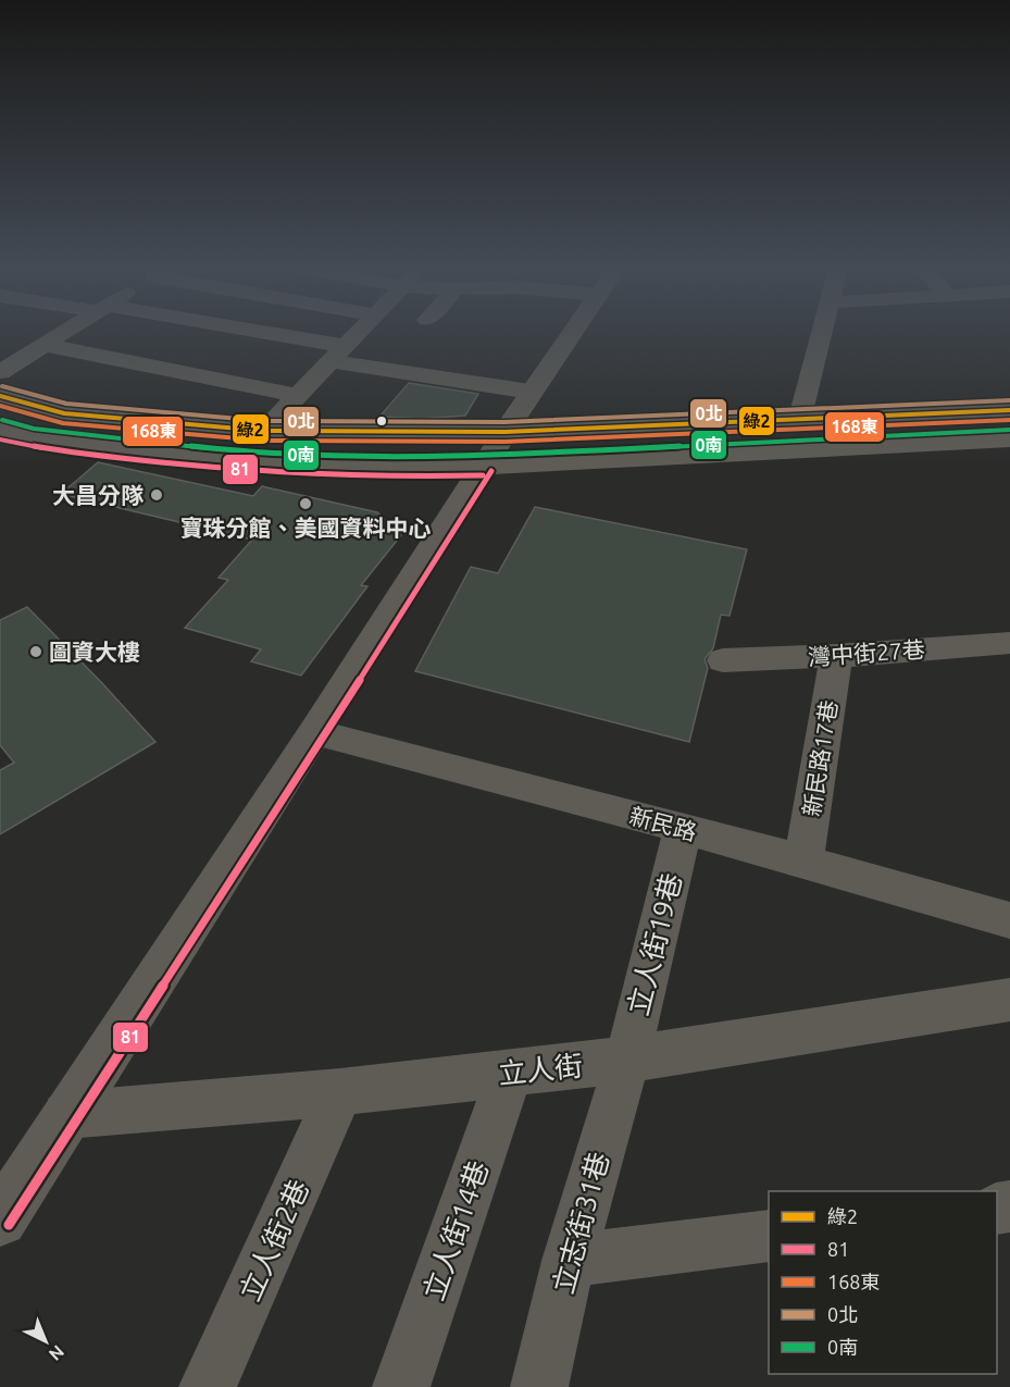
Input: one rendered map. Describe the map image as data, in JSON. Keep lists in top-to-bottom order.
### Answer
{
  "streets": {
    "street": [
      "灣中街27巷",
      "新民路17巷",
      "新民路",
      "立人街19巷",
      "立人街",
      "立志街31巷",
      "立人街14巷",
      "立人街2巷"
    ]
  },
  "crossings": [
    ["灣中街27巷", "新民路17巷"],
    ["新民路17巷", "新民路"],
    ["新民路", "立人街19巷"],
    ["立人街19巷", "立人街"],
    ["立人街19巷", "立志街31巷"],
    ["立人街", "立志街31巷"],
    ["立人街", "立人街14巷"],
    ["立人街", "立人街2巷"]
  ],
  "places": ["大昌分隊", "寶珠分館、美國資料中心", "圖資大樓"],
  "lines": [
    "transit line 0北",
    "transit line 綠2",
    "transit line 168東",
    "transit line 0南",
    "transit line 81"
  ],
  "legend": [
    "綠2",
    "81",
    "168東",
    "0北",
    "0南"
  ],
  "north": "bottom right"
}
